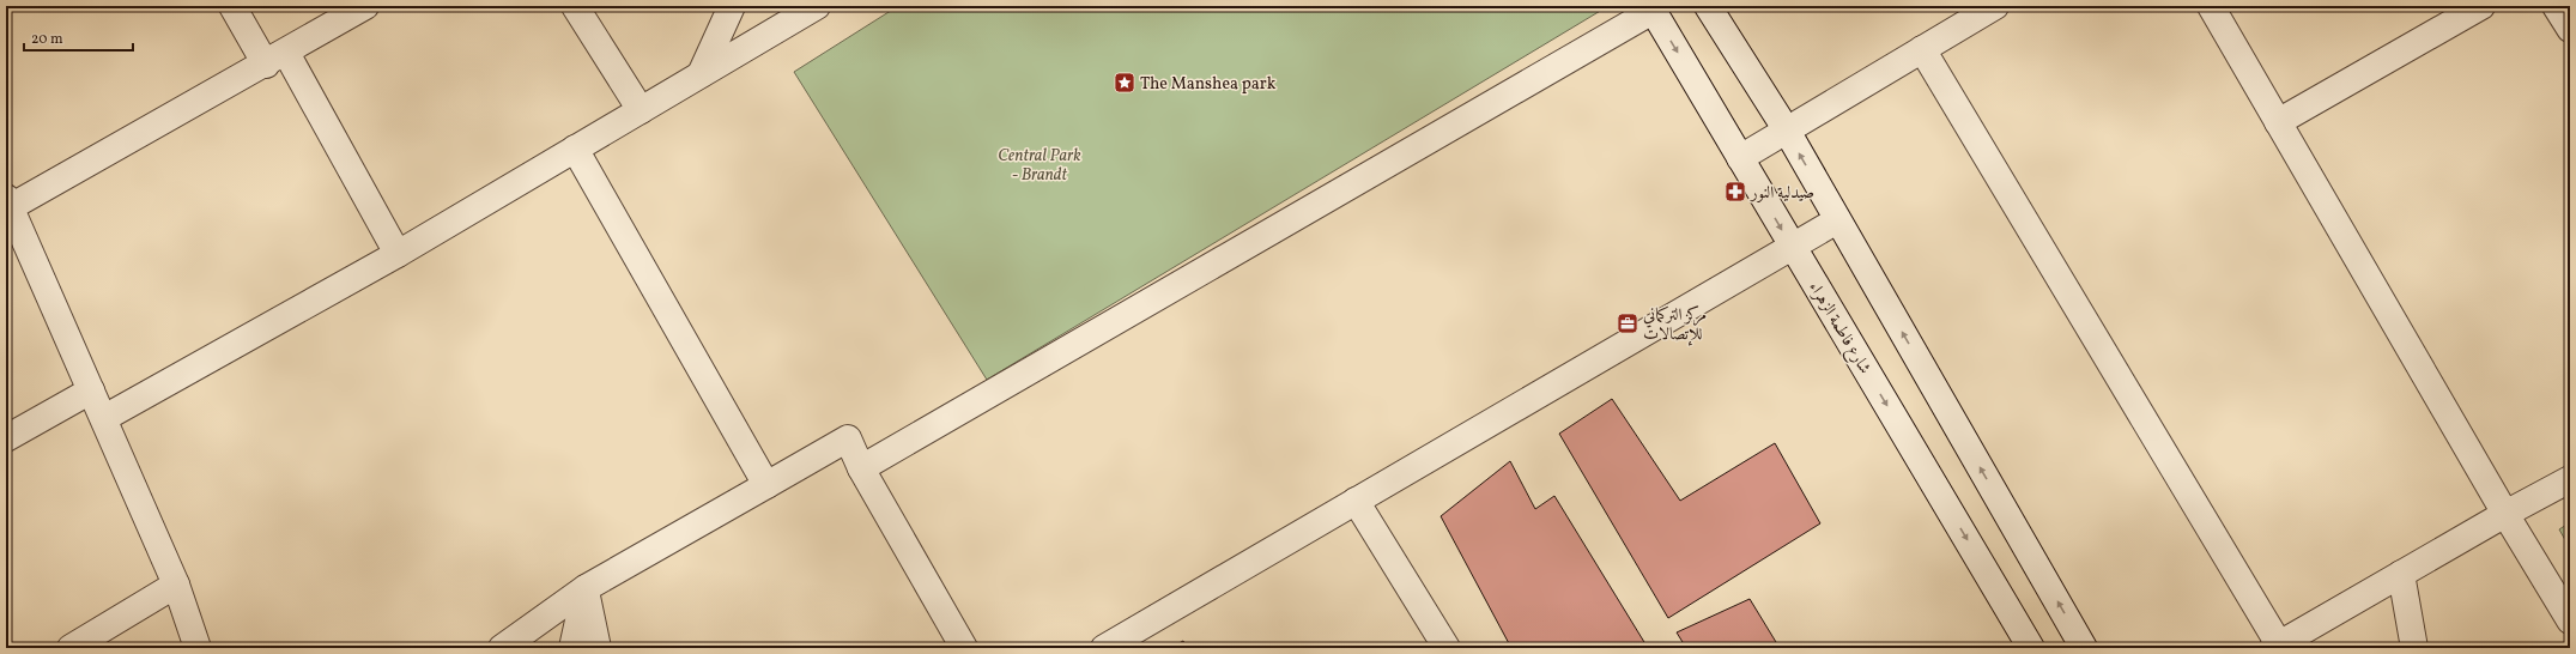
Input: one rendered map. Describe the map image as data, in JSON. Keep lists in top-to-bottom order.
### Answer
{
  "streets": {
    "street": ["شارع فاطمة الزهراء"]
  },
  "parks": ["Central Park - Brandt"],
  "places": {
    "place": ["The Manshea park"],
    "pharmacy": ["صيدلية النور"],
    "office": ["مركز التركماني للإتصالات"]
  },
  "scale_bar": "20 m"
}
